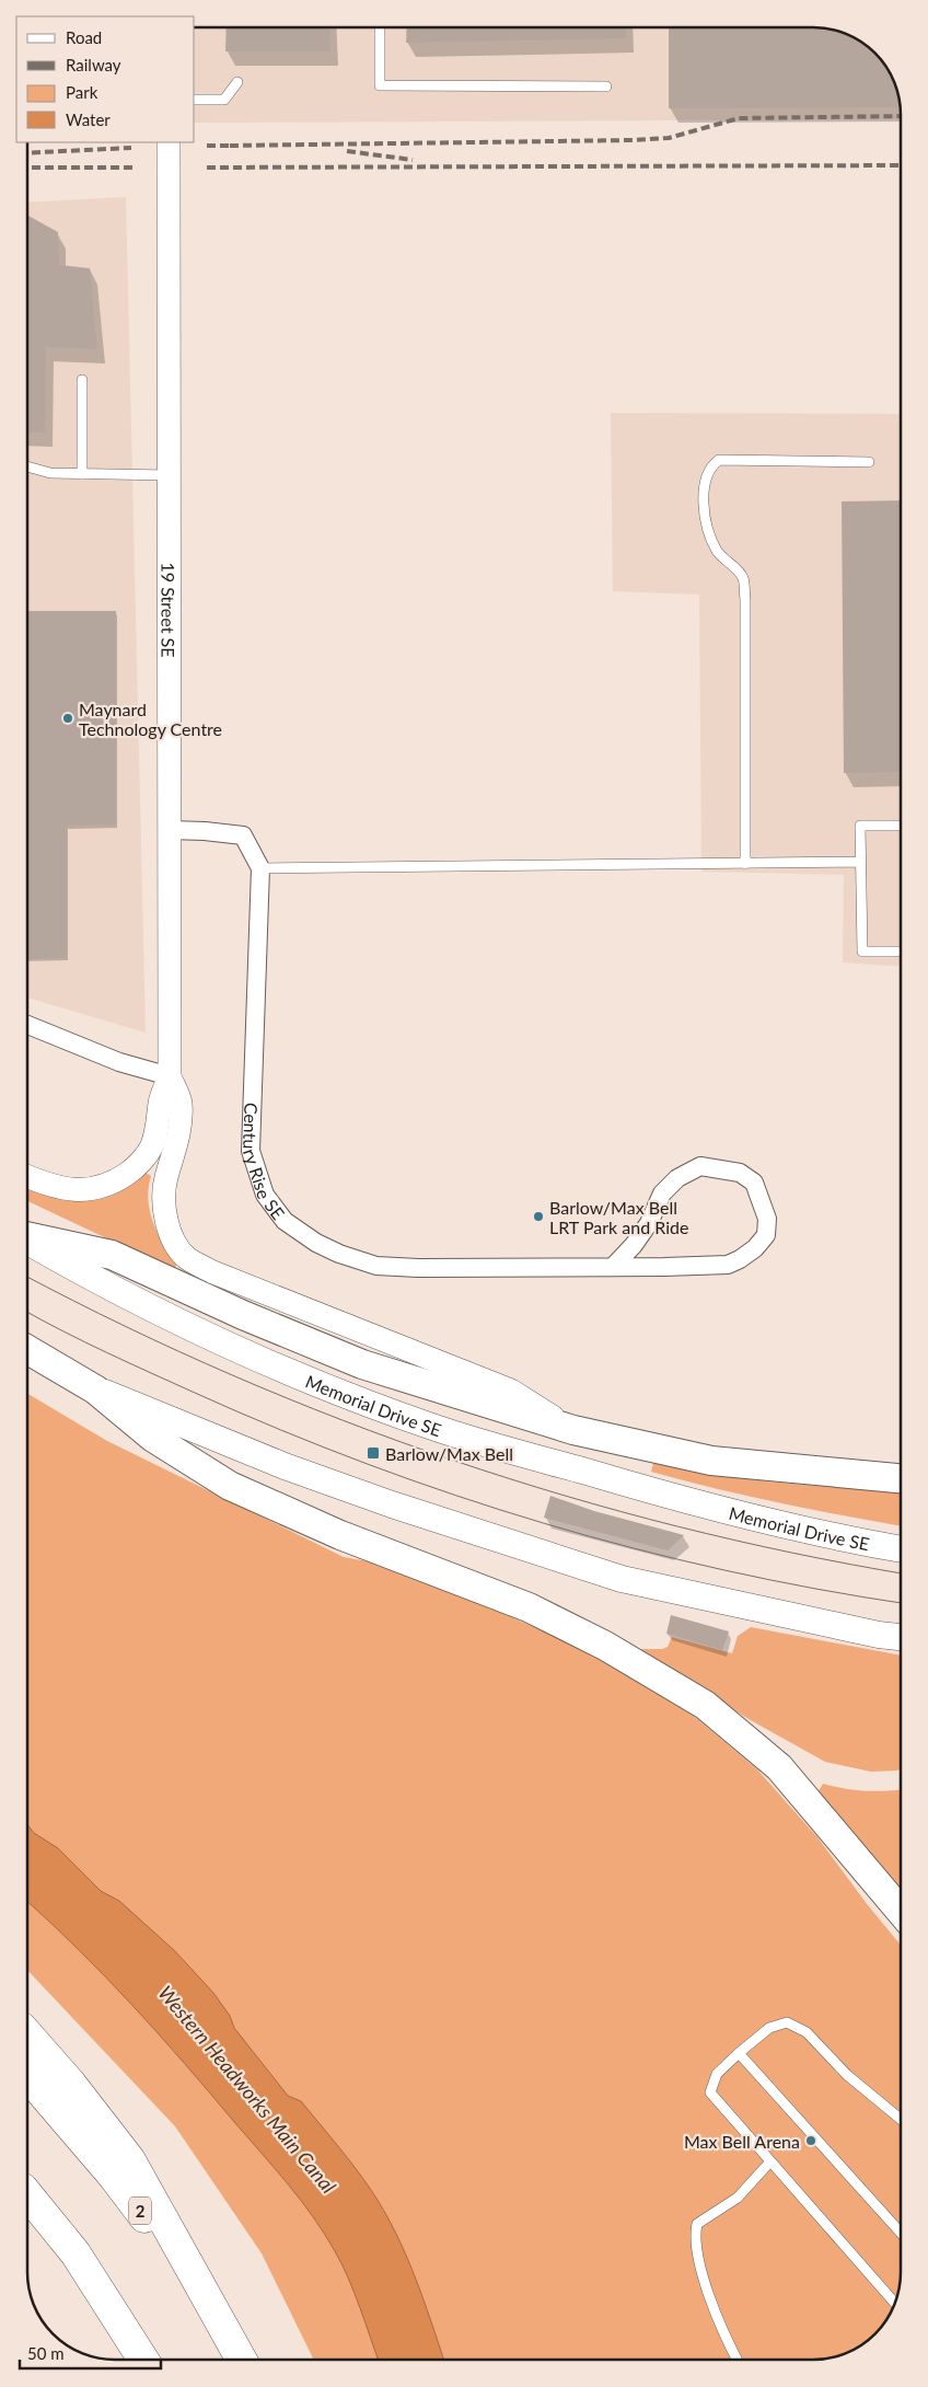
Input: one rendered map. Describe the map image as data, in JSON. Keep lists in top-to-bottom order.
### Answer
{
  "streets": {
    "highway": ["2"],
    "main road": ["Memorial Drive SE"],
    "street": ["19 Street SE", "Century Rise SE"]
  },
  "crossings": [
    ["19 Street SE", "Century Rise SE"]
  ],
  "water": ["Western Headworks Main Canal"],
  "places": {
    "other": ["Maynard Technology Centre", "Barlow/Max Bell LRT Park and Ride", "Max Bell Arena"],
    "transit": ["Barlow/Max Bell"]
  },
  "legend": [
    "Road",
    "Railway",
    "Park",
    "Water"
  ],
  "scale_bar": "50 m"
}
